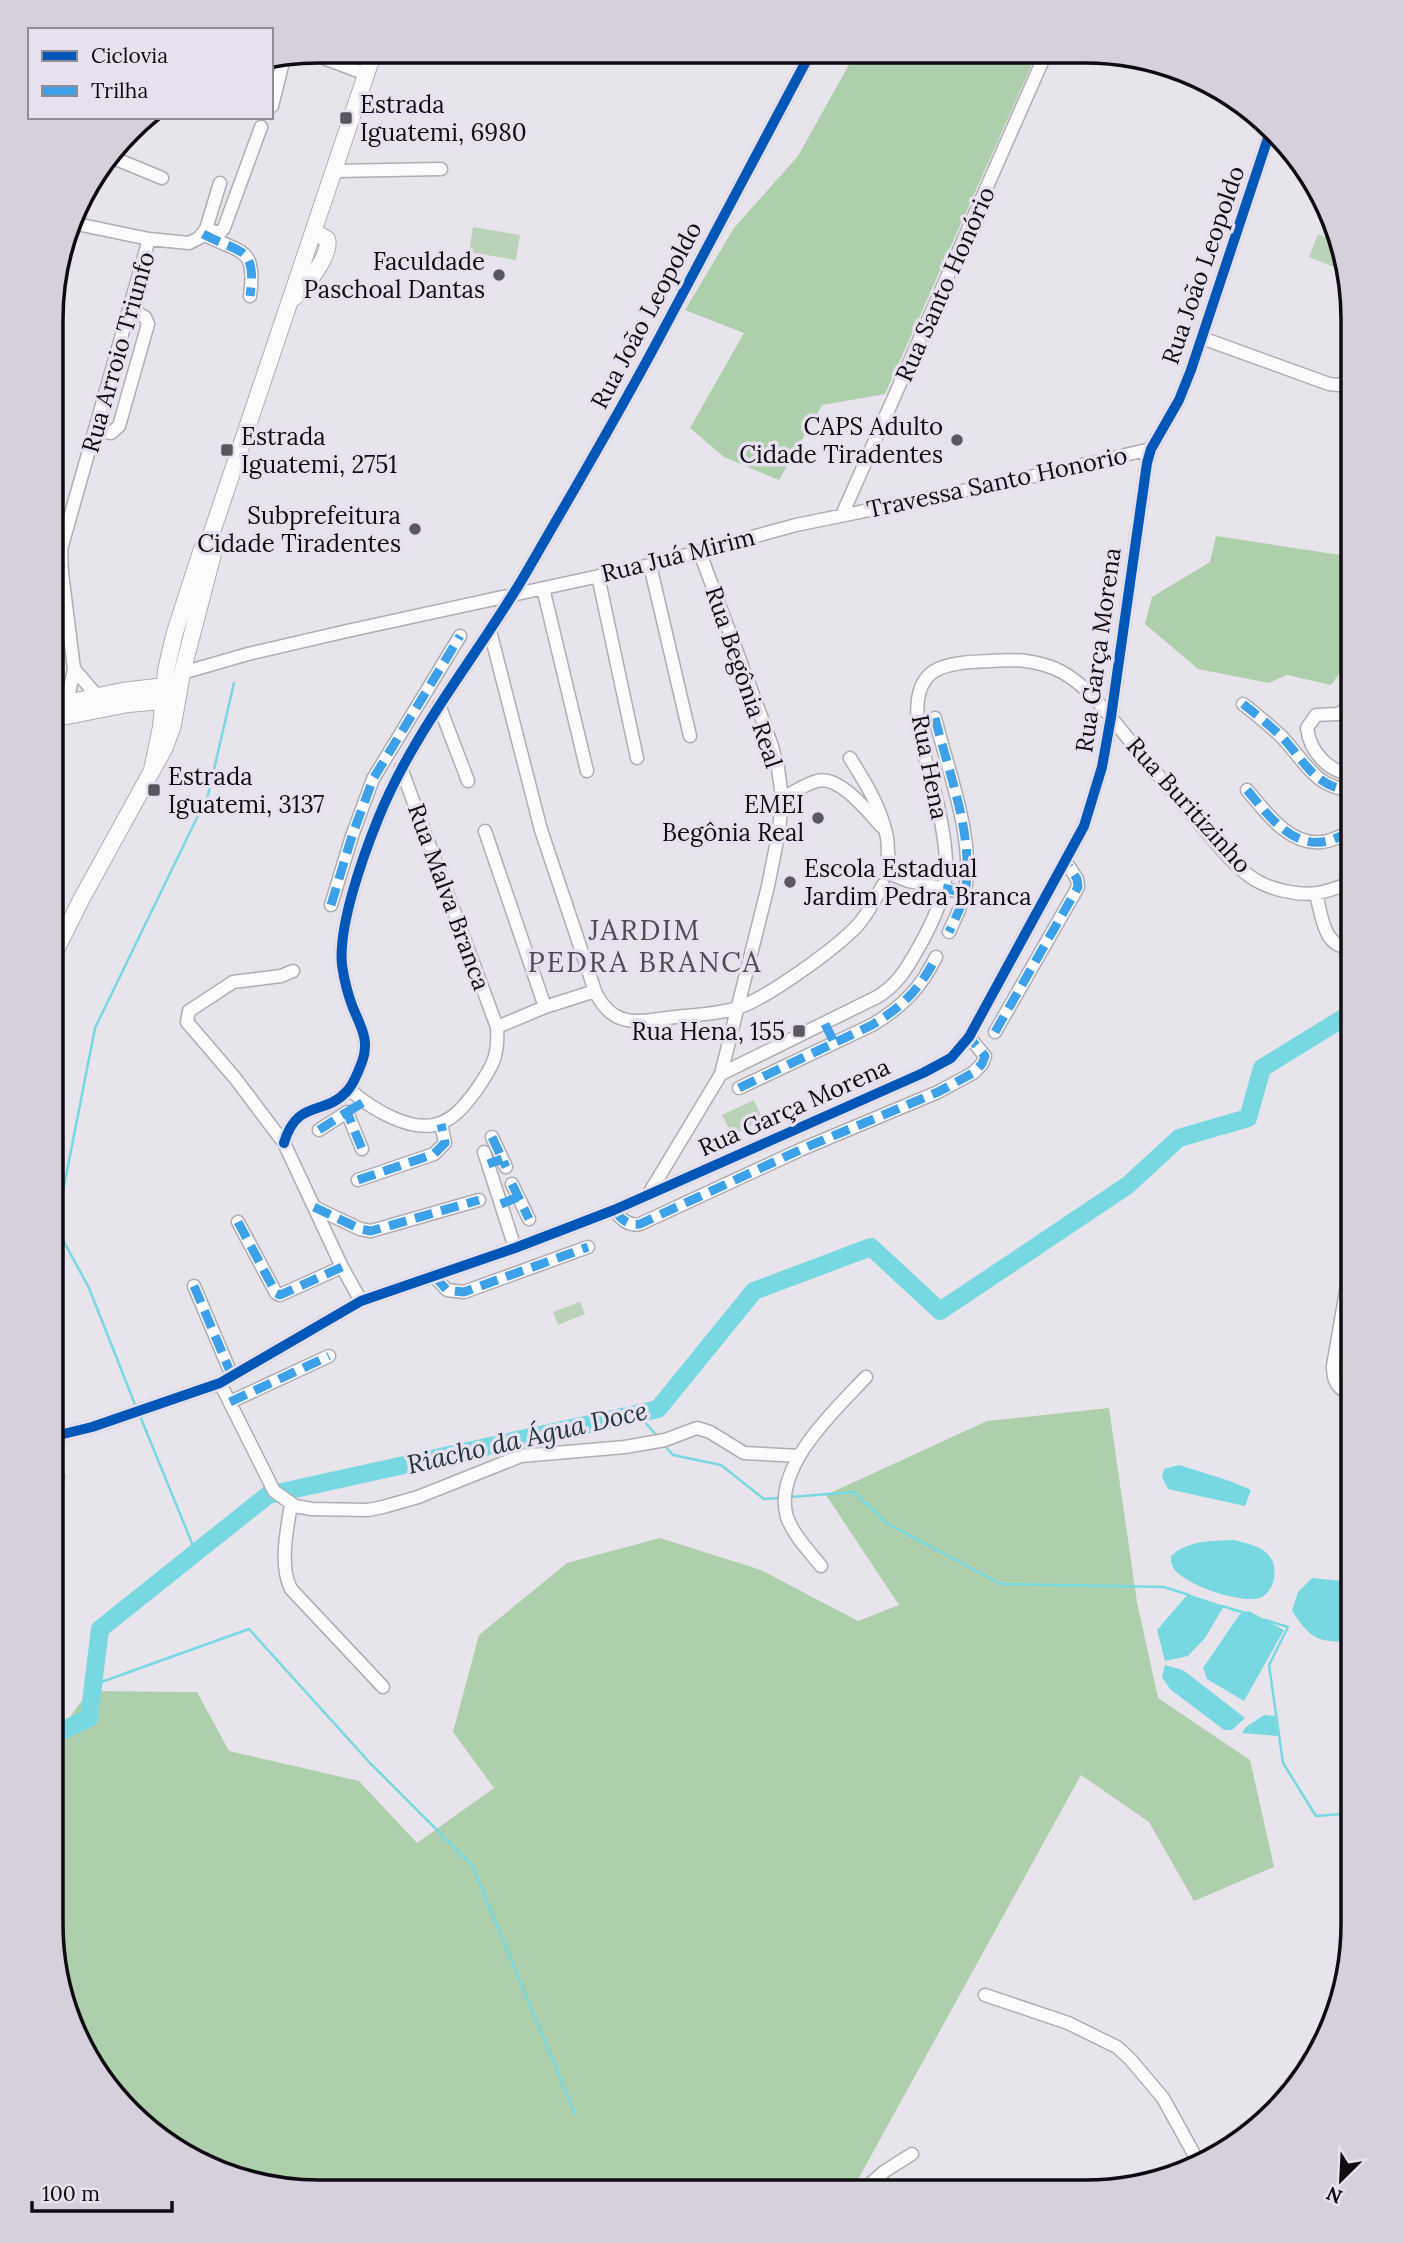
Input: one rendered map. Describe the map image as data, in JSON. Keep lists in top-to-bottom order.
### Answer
{
  "streets": {
    "street": [
      "Rua João Leopoldo",
      "Rua Santo Honório",
      "Rua Arroio Triunfo",
      "Travessa Santo Honorio",
      "Rua Juá Mirim",
      "Rua Garça Morena",
      "Rua Begônia Real",
      "Rua Hena",
      "Rua Buritizinho",
      "Rua Malva Branca"
    ]
  },
  "crossings": [
    ["Rua João Leopoldo", "Travessa Santo Honorio"],
    ["Rua João Leopoldo", "Rua Juá Mirim"],
    ["Rua João Leopoldo", "Rua Garça Morena"],
    ["Rua João Leopoldo", "Rua Malva Branca"],
    ["Rua Santo Honório", "Travessa Santo Honorio"],
    ["Rua Santo Honório", "Rua Juá Mirim"],
    ["Travessa Santo Honorio", "Rua Juá Mirim"],
    ["Travessa Santo Honorio", "Rua Garça Morena"],
    ["Rua Juá Mirim", "Rua Begônia Real"],
    ["Rua Garça Morena", "Rua Begônia Real"],
    ["Rua Garça Morena", "Rua Hena"],
    ["Rua Garça Morena", "Rua Buritizinho"],
    ["Rua Begônia Real", "Rua Hena"],
    ["Rua Hena", "Rua Buritizinho"]
  ],
  "districts": ["JARDIM PEDRA BRANCA"],
  "water": ["Riacho da Água Doce"],
  "places": {
    "transit": [
      "Estrada Iguatemi, 6980",
      "Estrada Iguatemi, 2751",
      "Estrada Iguatemi, 3137",
      "Rua Hena, 155"
    ],
    "other": [
      "Faculdade Paschoal Dantas",
      "CAPS Adulto Cidade Tiradentes",
      "Subprefeitura Cidade Tiradentes",
      "EMEI Begônia Real",
      "Escola Estadual Jardim Pedra Branca"
    ]
  },
  "legend": ["Ciclovia", "Trilha"],
  "scale_bar": "100 m",
  "north": "bottom left"
}
